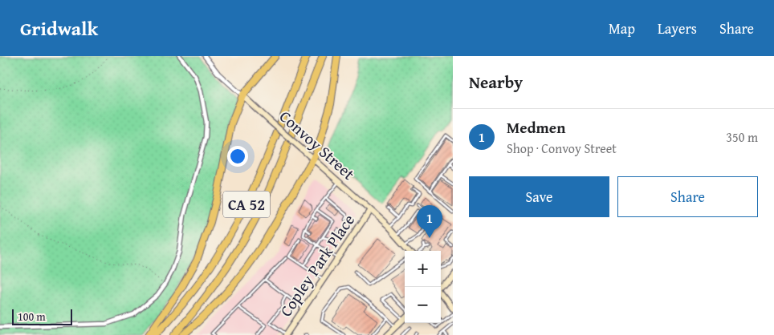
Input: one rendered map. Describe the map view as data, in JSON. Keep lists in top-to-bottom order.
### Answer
{
  "streets": {
    "highway": ["CA 52"],
    "main road": ["Convoy Street", "Copley Park Place"]
  },
  "crossings": [
    ["Convoy Street", "Copley Park Place"]
  ],
  "scale_bar": "100 m",
  "page": {
    "header": "Gridwalk",
    "nav": ["Map", "Layers", "Share"],
    "heading": "Nearby",
    "list": [
      {
        "mark": "1",
        "name": "Medmen",
        "note": "Shop · Convoy Street",
        "value": "350 m"
      }
    ],
    "buttons": ["Save", "Share"],
    "pins": "1",
    "map_buttons": ["+", "−"],
    "scale": "100 m"
  }
}
